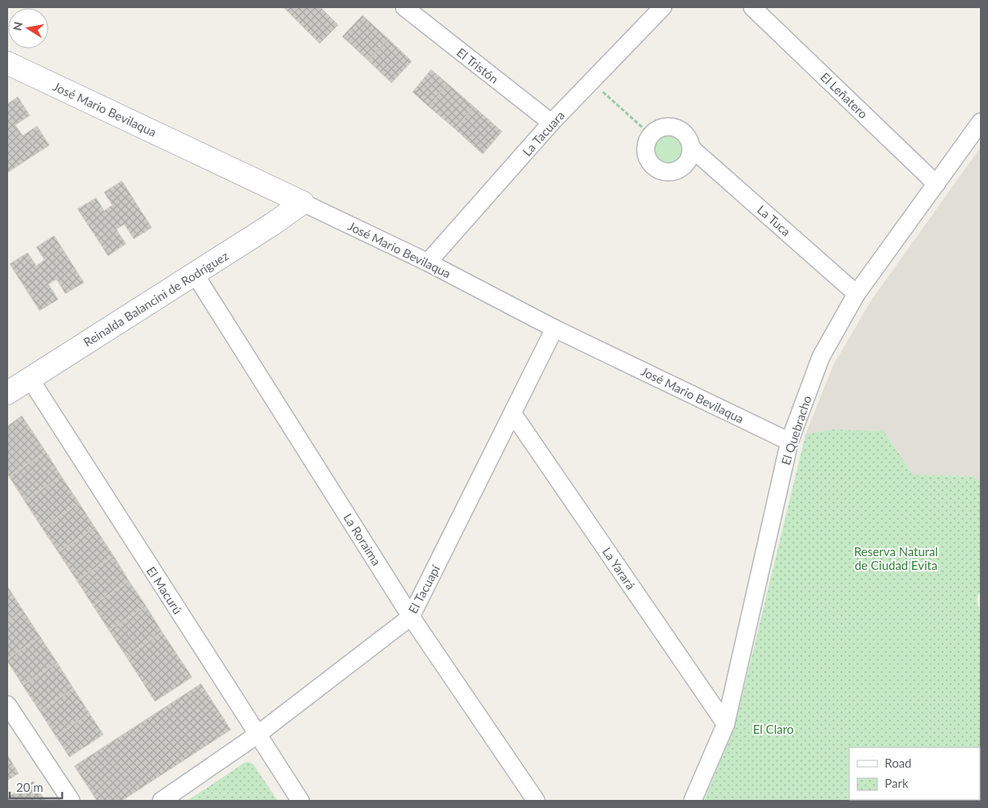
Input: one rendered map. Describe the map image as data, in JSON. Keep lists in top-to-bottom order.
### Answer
{
  "streets": {
    "street": [
      "El Tristón",
      "El Leñatero",
      "José Mario Bevilaqua",
      "La Tacuara",
      "La Tuca",
      "Reinalda Balancini de Rodríguez",
      "El Quebracho",
      "La Roraima",
      "La Yarará",
      "El Tacuapí",
      "El Macurú"
    ]
  },
  "crossings": [
    ["El Tristón", "La Tacuara"],
    ["El Leñatero", "El Quebracho"],
    ["José Mario Bevilaqua", "La Tacuara"],
    ["José Mario Bevilaqua", "Reinalda Balancini de Rodríguez"],
    ["José Mario Bevilaqua", "El Quebracho"],
    ["José Mario Bevilaqua", "El Tacuapí"],
    ["La Tuca", "El Quebracho"],
    ["Reinalda Balancini de Rodríguez", "La Roraima"],
    ["Reinalda Balancini de Rodríguez", "El Macurú"],
    ["El Quebracho", "La Yarará"],
    ["La Roraima", "El Tacuapí"],
    ["La Yarará", "El Tacuapí"],
    ["El Tacuapí", "El Macurú"]
  ],
  "parks": ["Reserva Natural de Ciudad Evita", "El Claro"],
  "legend": ["Road", "Park"],
  "scale_bar": "20 m",
  "north": "left"
}
